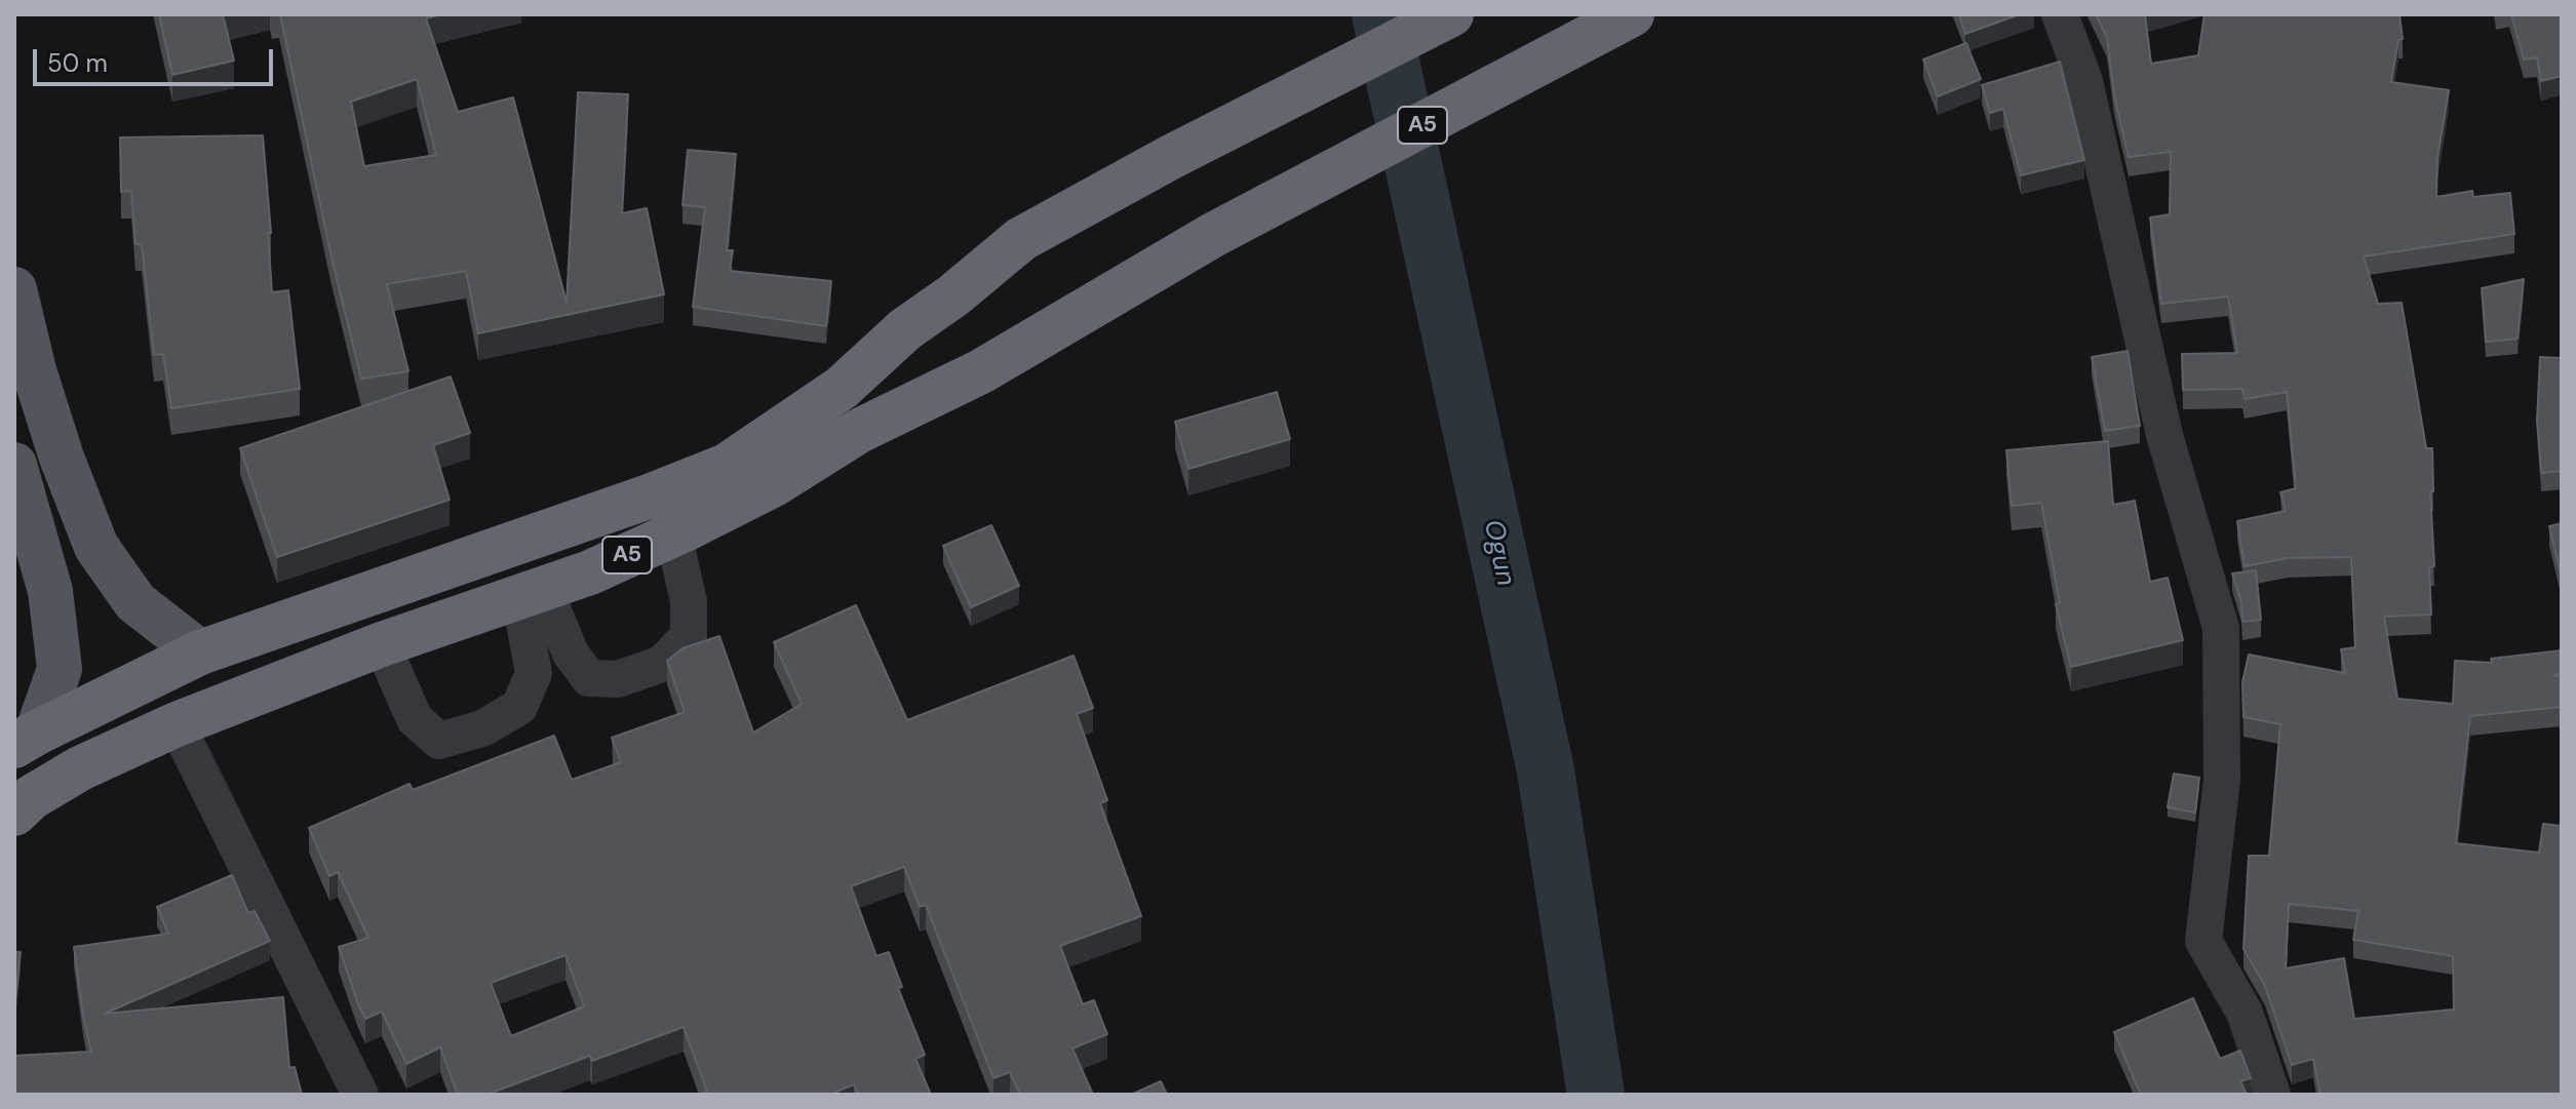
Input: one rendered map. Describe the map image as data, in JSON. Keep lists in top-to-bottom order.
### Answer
{
  "streets": {
    "highway": ["A5"]
  },
  "water": ["Ogun"],
  "scale_bar": "50 m"
}
